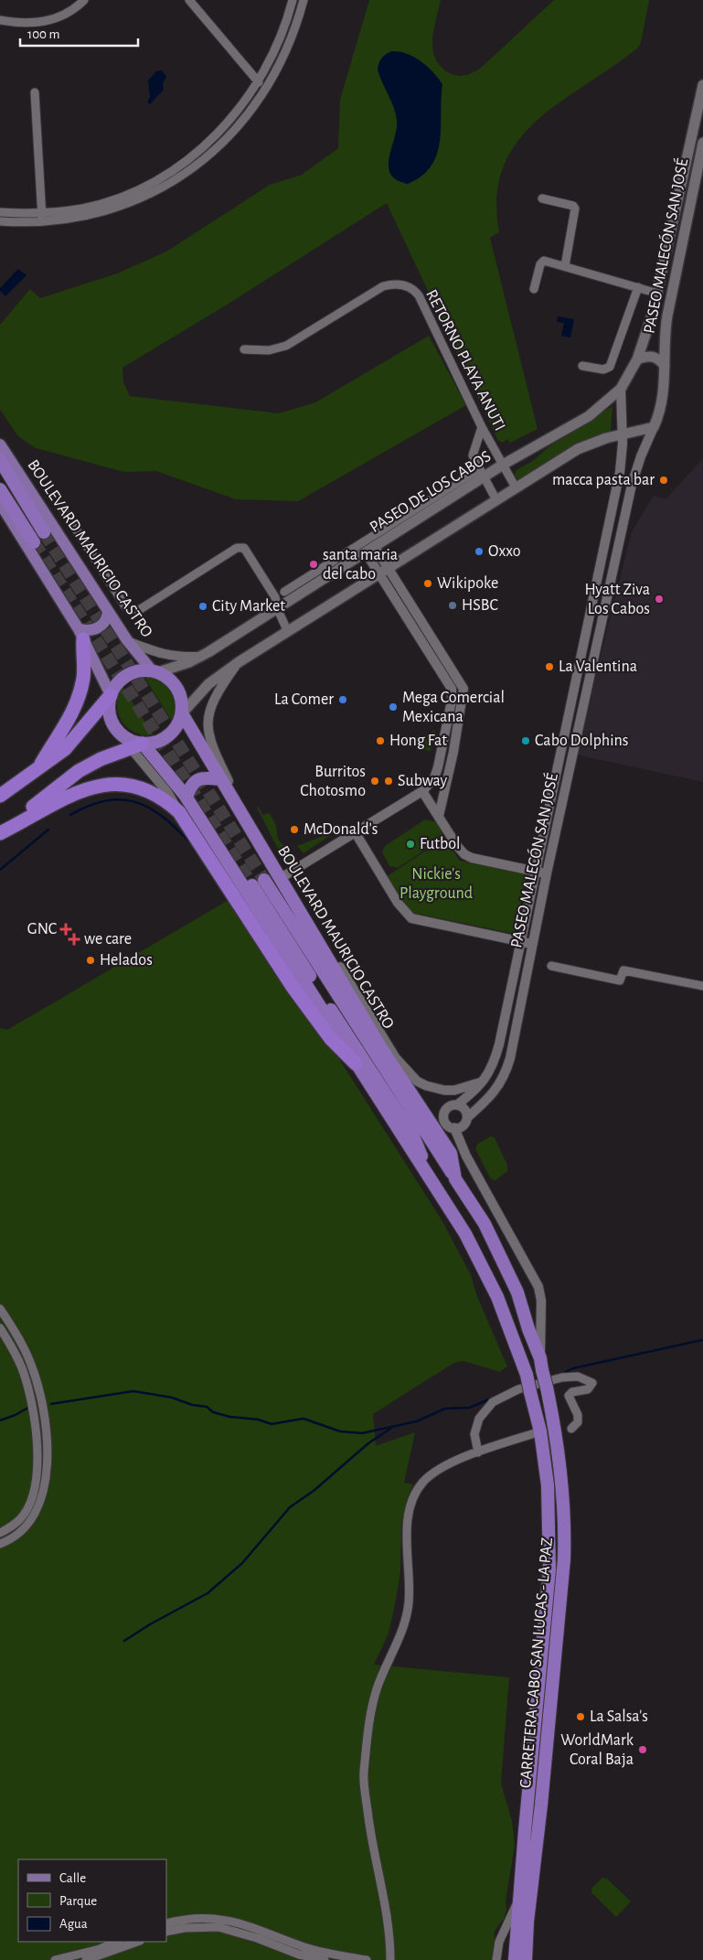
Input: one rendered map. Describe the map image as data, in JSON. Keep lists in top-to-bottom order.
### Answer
{
  "streets": {
    "highway": ["BOULEVARD MAURICIO CASTRO", "CARRETERA CABO SAN LUCAS - LA PAZ"],
    "main road": ["PASEO MALECÓN SAN JOSÉ", "PASEO DE LOS CABOS"],
    "street": ["RETORNO PLAYA ANUTI"]
  },
  "crossings": [
    ["PASEO MALECÓN SAN JOSÉ", "PASEO DE LOS CABOS"],
    ["RETORNO PLAYA ANUTI", "PASEO DE LOS CABOS"],
    ["PASEO DE LOS CABOS", "BOULEVARD MAURICIO CASTRO"],
    ["BOULEVARD MAURICIO CASTRO", "CARRETERA CABO SAN LUCAS - LA PAZ"]
  ],
  "parks": ["Nickie's Playground"],
  "places": {
    "other": [
      "macca pasta bar",
      "Oxxo",
      "santa maria del cabo",
      "Wikipoke",
      "Hyatt Ziva Los Cabos",
      "HSBC",
      "City Market",
      "La Valentina",
      "La Comer",
      "Mega Comercial Mexicana",
      "Hong Fat",
      "Cabo Dolphins",
      "Burritos Chotosmo",
      "Subway",
      "McDonald's",
      "Futbol",
      "Helados",
      "La Salsa's",
      "WorldMark Coral Baja"
    ],
    "health": ["GNC", "we care"]
  },
  "legend": ["Calle", "Parque", "Agua"],
  "scale_bar": "100 m"
}
